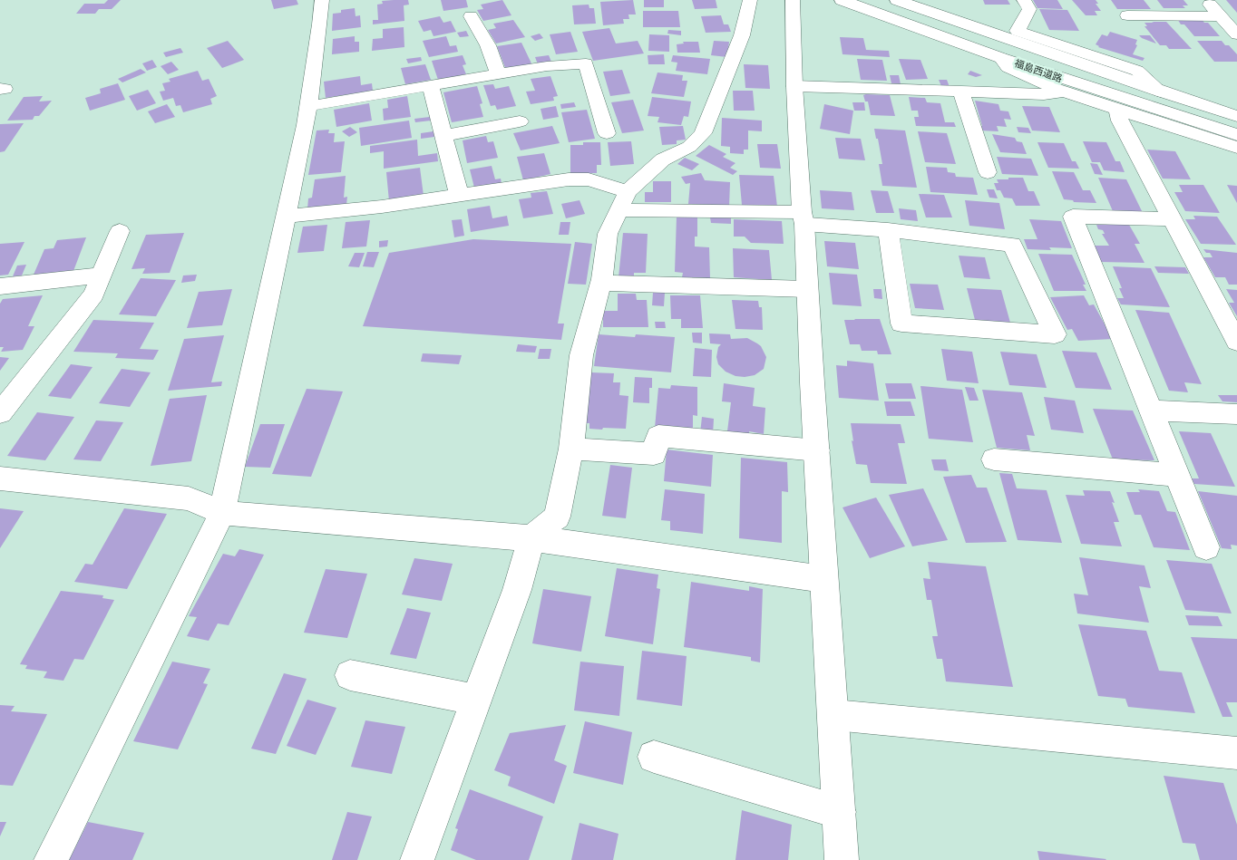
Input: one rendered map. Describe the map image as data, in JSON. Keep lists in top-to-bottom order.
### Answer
{
  "streets": {
    "main road": ["福島西道路"]
  }
}
